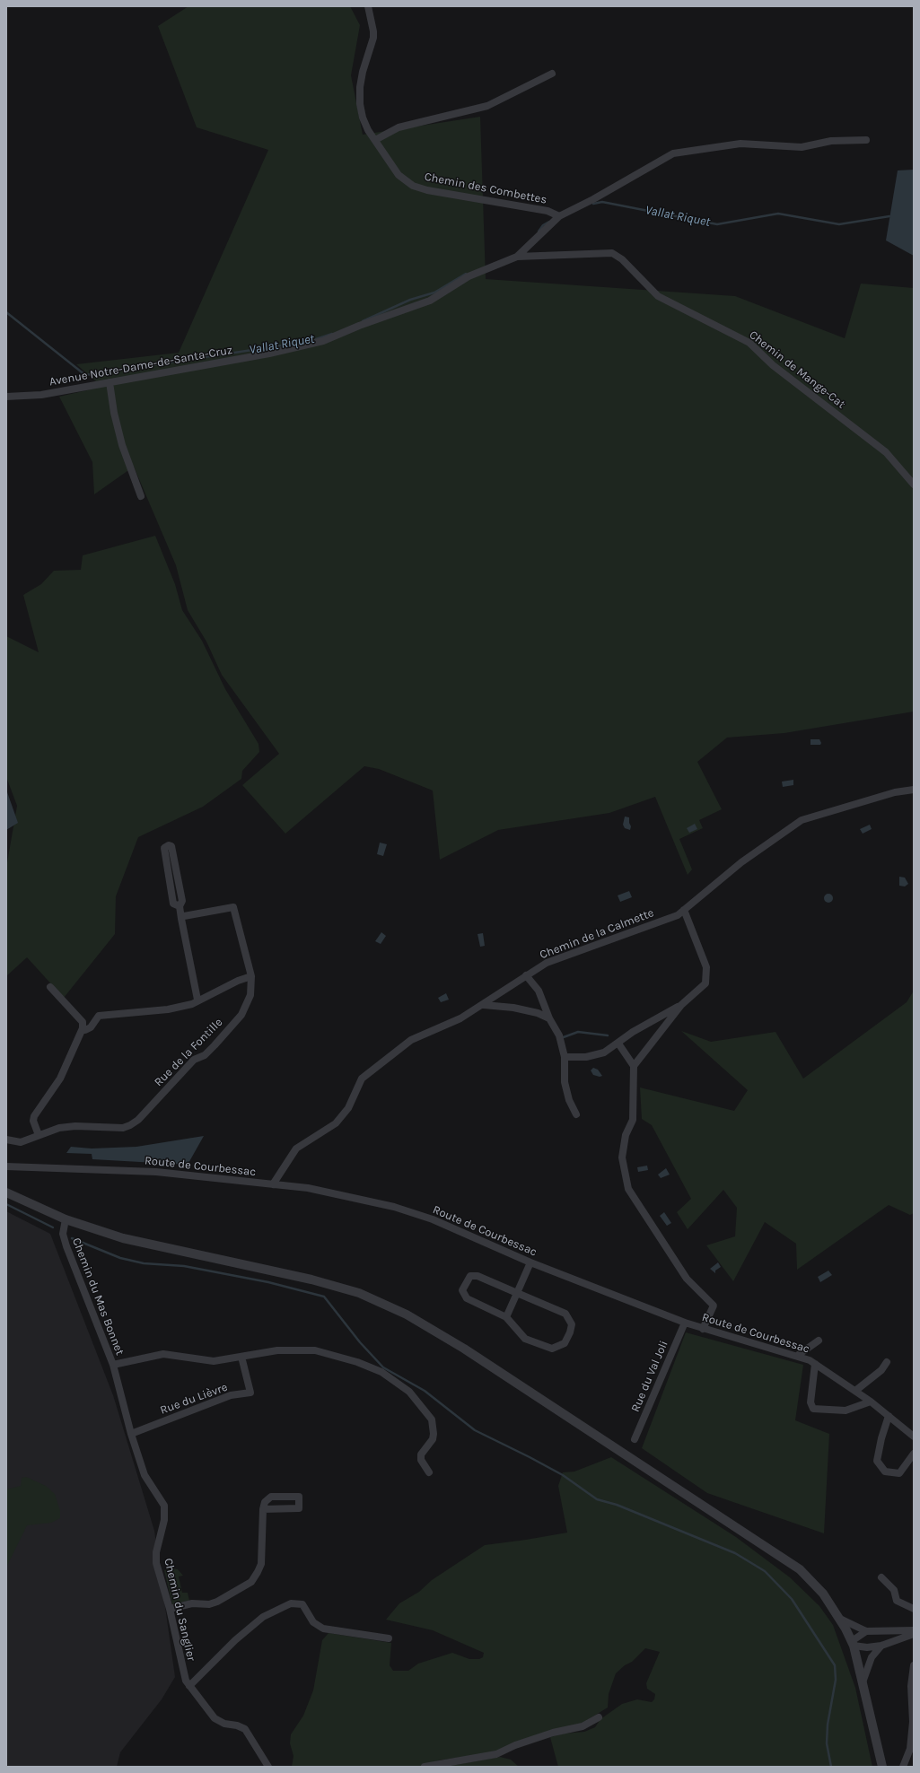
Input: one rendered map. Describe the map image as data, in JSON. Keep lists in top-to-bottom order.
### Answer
{
  "streets": {
    "street": [
      "Chemin des Combettes",
      "Avenue Notre-Dame-de-Santa-Cruz",
      "Chemin de Mange-Cat",
      "Chemin de la Calmette",
      "Rue de la Fontille",
      "Route de Courbessac",
      "Chemin du Mas Bonnet",
      "Rue du Val Joli",
      "Rue du Lièvre",
      "Chemin du Sanglier"
    ]
  },
  "crossings": [
    ["Avenue Notre-Dame-de-Santa-Cruz", "Chemin de Mange-Cat"],
    ["Chemin de la Calmette", "Route de Courbessac"],
    ["Route de Courbessac", "Rue du Val Joli"],
    ["Chemin du Mas Bonnet", "Rue du Lièvre"],
    ["Chemin du Mas Bonnet", "Chemin du Sanglier"],
    ["Rue du Lièvre", "Chemin du Sanglier"]
  ],
  "water": ["Vallat Riquet"]
}
